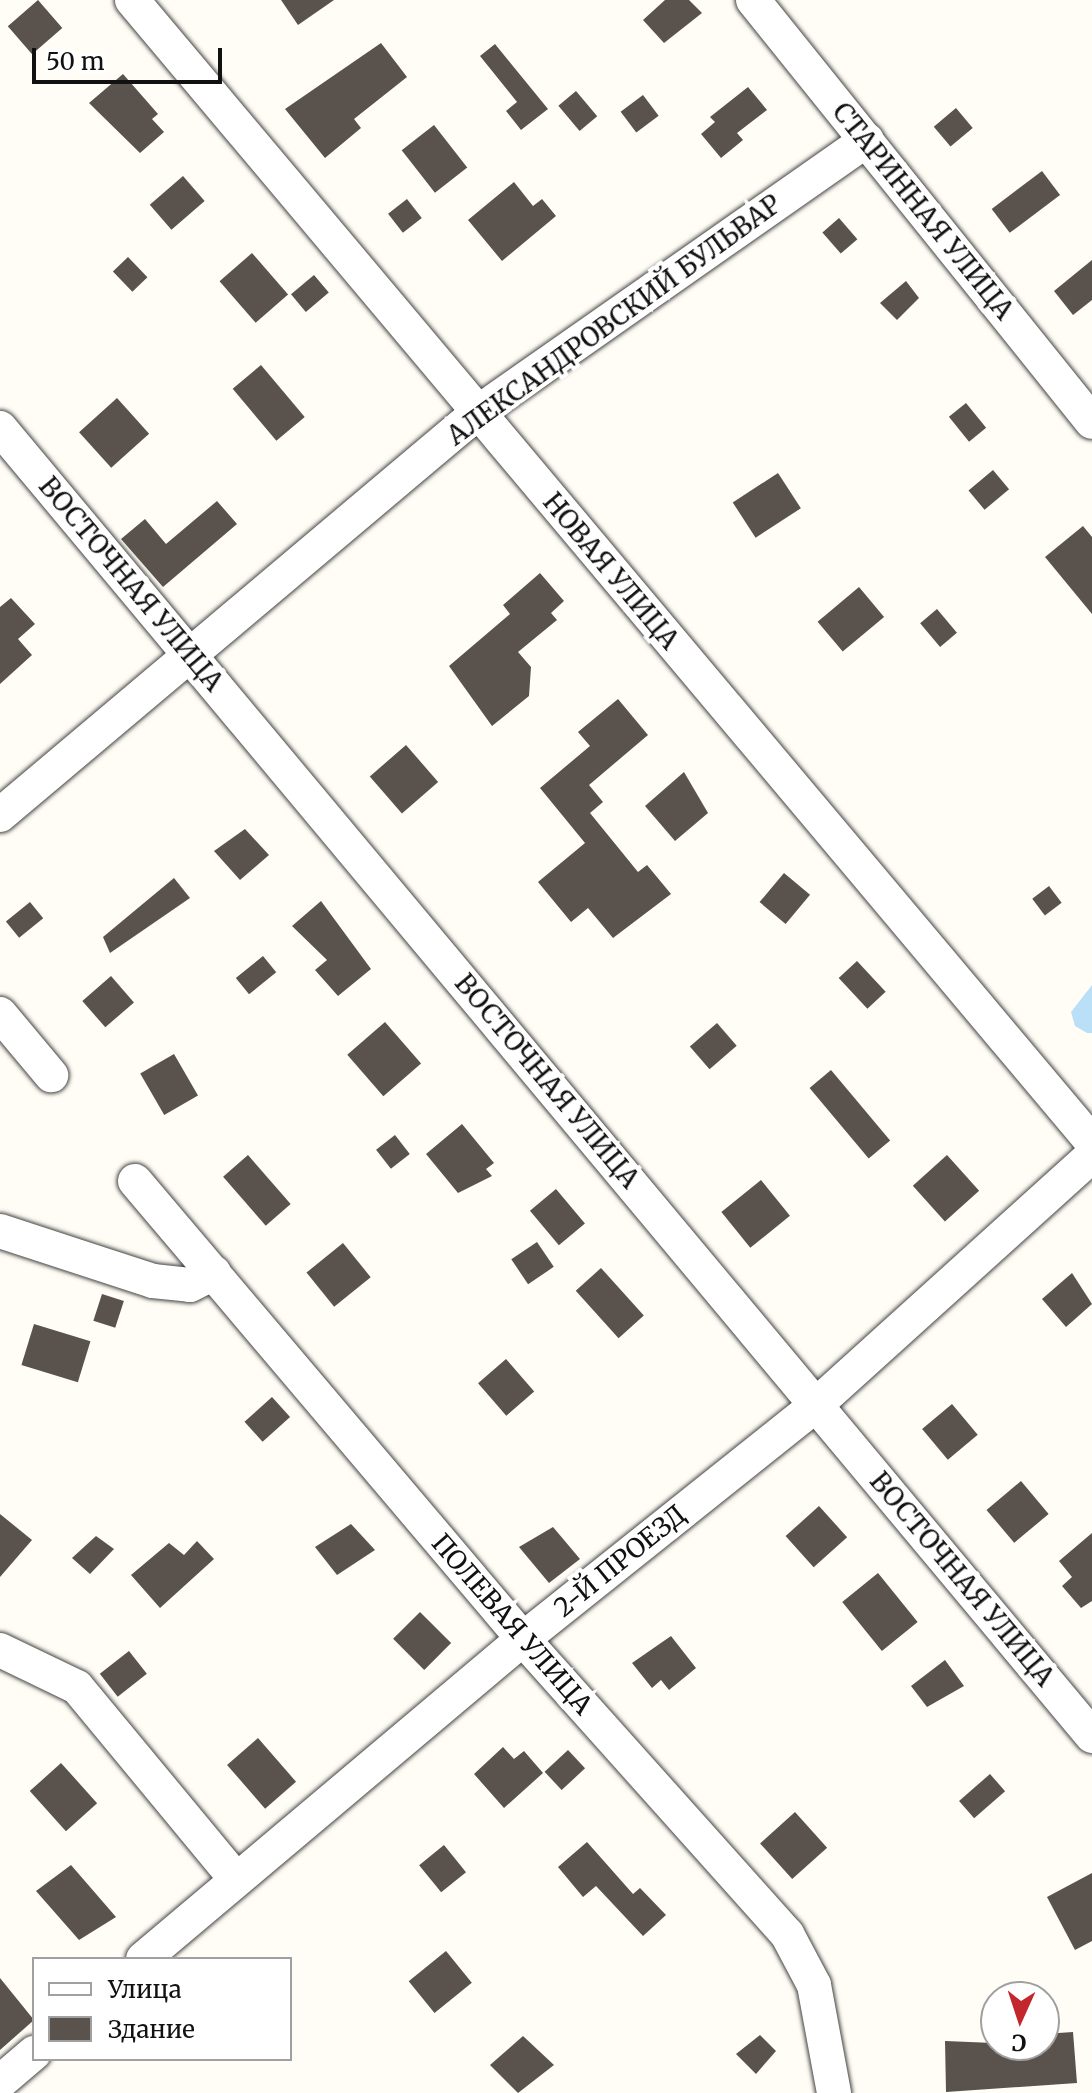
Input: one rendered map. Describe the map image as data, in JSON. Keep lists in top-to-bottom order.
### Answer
{
  "streets": {
    "street": [
      "СТАРИННАЯ УЛИЦА",
      "АЛЕКСАНДРОВСКИЙ БУЛЬВАР",
      "НОВАЯ УЛИЦА",
      "ВОСТОЧНАЯ УЛИЦА",
      "2-Й ПРОЕЗД",
      "ПОЛЕВАЯ УЛИЦА"
    ]
  },
  "crossings": [
    ["СТАРИННАЯ УЛИЦА", "АЛЕКСАНДРОВСКИЙ БУЛЬВАР"],
    ["АЛЕКСАНДРОВСКИЙ БУЛЬВАР", "НОВАЯ УЛИЦА"],
    ["АЛЕКСАНДРОВСКИЙ БУЛЬВАР", "ВОСТОЧНАЯ УЛИЦА"],
    ["ВОСТОЧНАЯ УЛИЦА", "2-Й ПРОЕЗД"],
    ["2-Й ПРОЕЗД", "ПОЛЕВАЯ УЛИЦА"]
  ],
  "legend": ["Улица", "Здание"],
  "scale_bar": "50 m",
  "north": "bottom"
}
